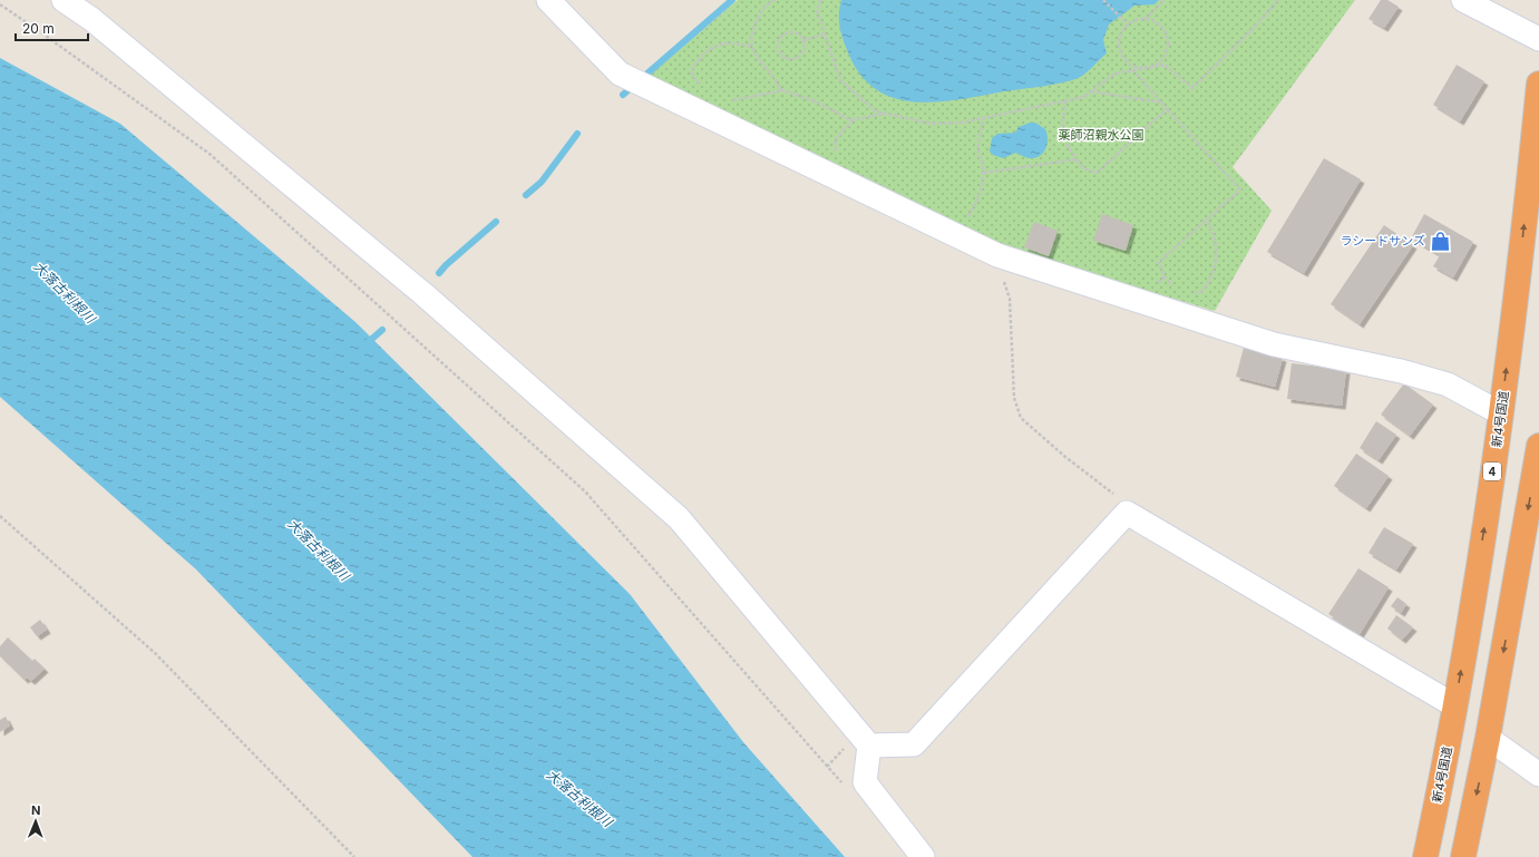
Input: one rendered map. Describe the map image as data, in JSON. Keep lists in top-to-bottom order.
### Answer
{
  "streets": {
    "highway": ["新4号国道", "4"]
  },
  "water": ["大落古利根川"],
  "parks": ["薬師沼親水公園"],
  "places": {
    "shop": ["ラシードサンズ"]
  },
  "scale_bar": "20 m",
  "north": "top"
}
